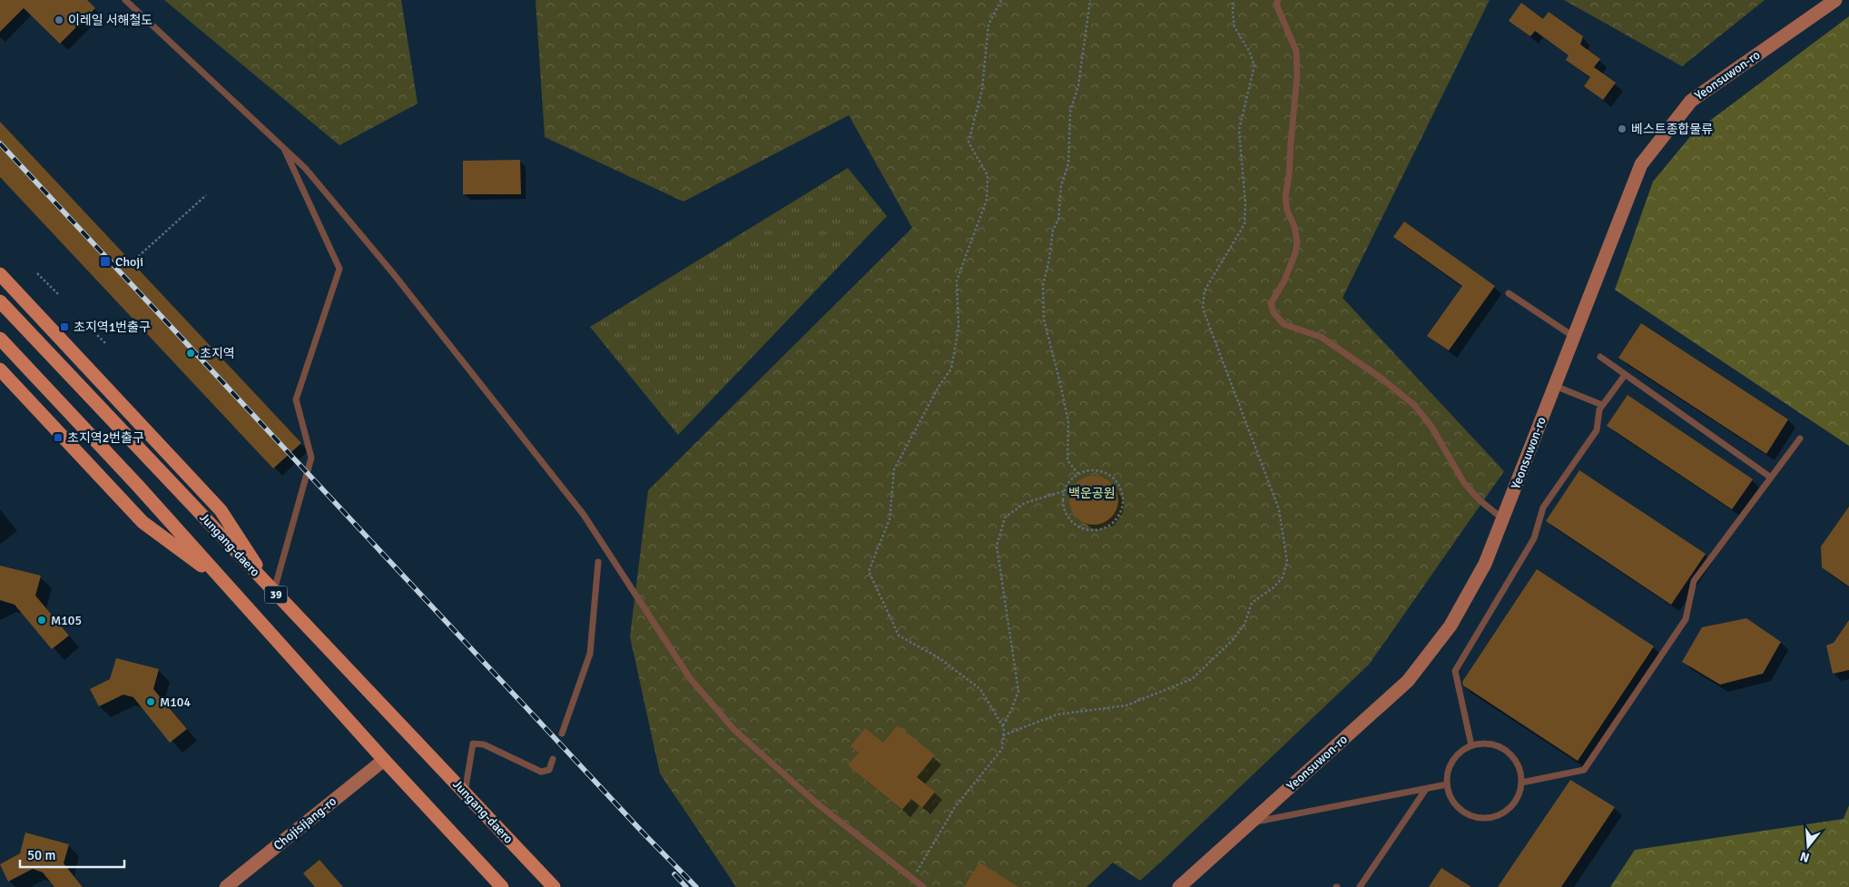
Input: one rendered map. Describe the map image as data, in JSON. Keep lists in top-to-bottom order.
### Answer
{
  "streets": {
    "main road": ["Jungang-daero", "39"],
    "street": ["Yeonsuwon-ro", "Chojisijang-ro"]
  },
  "crossings": [
    ["39", "Chojisijang-ro"]
  ],
  "parks": ["백운공원"],
  "places": {
    "other": [
      "이레일 서해철도",
      "베스트종합물류",
      "초지역",
      "M105",
      "M104"
    ],
    "transit": ["Choji", "초지역1번출구", "초지역2번출구"]
  },
  "scale_bar": "50 m",
  "north": "bottom"
}
